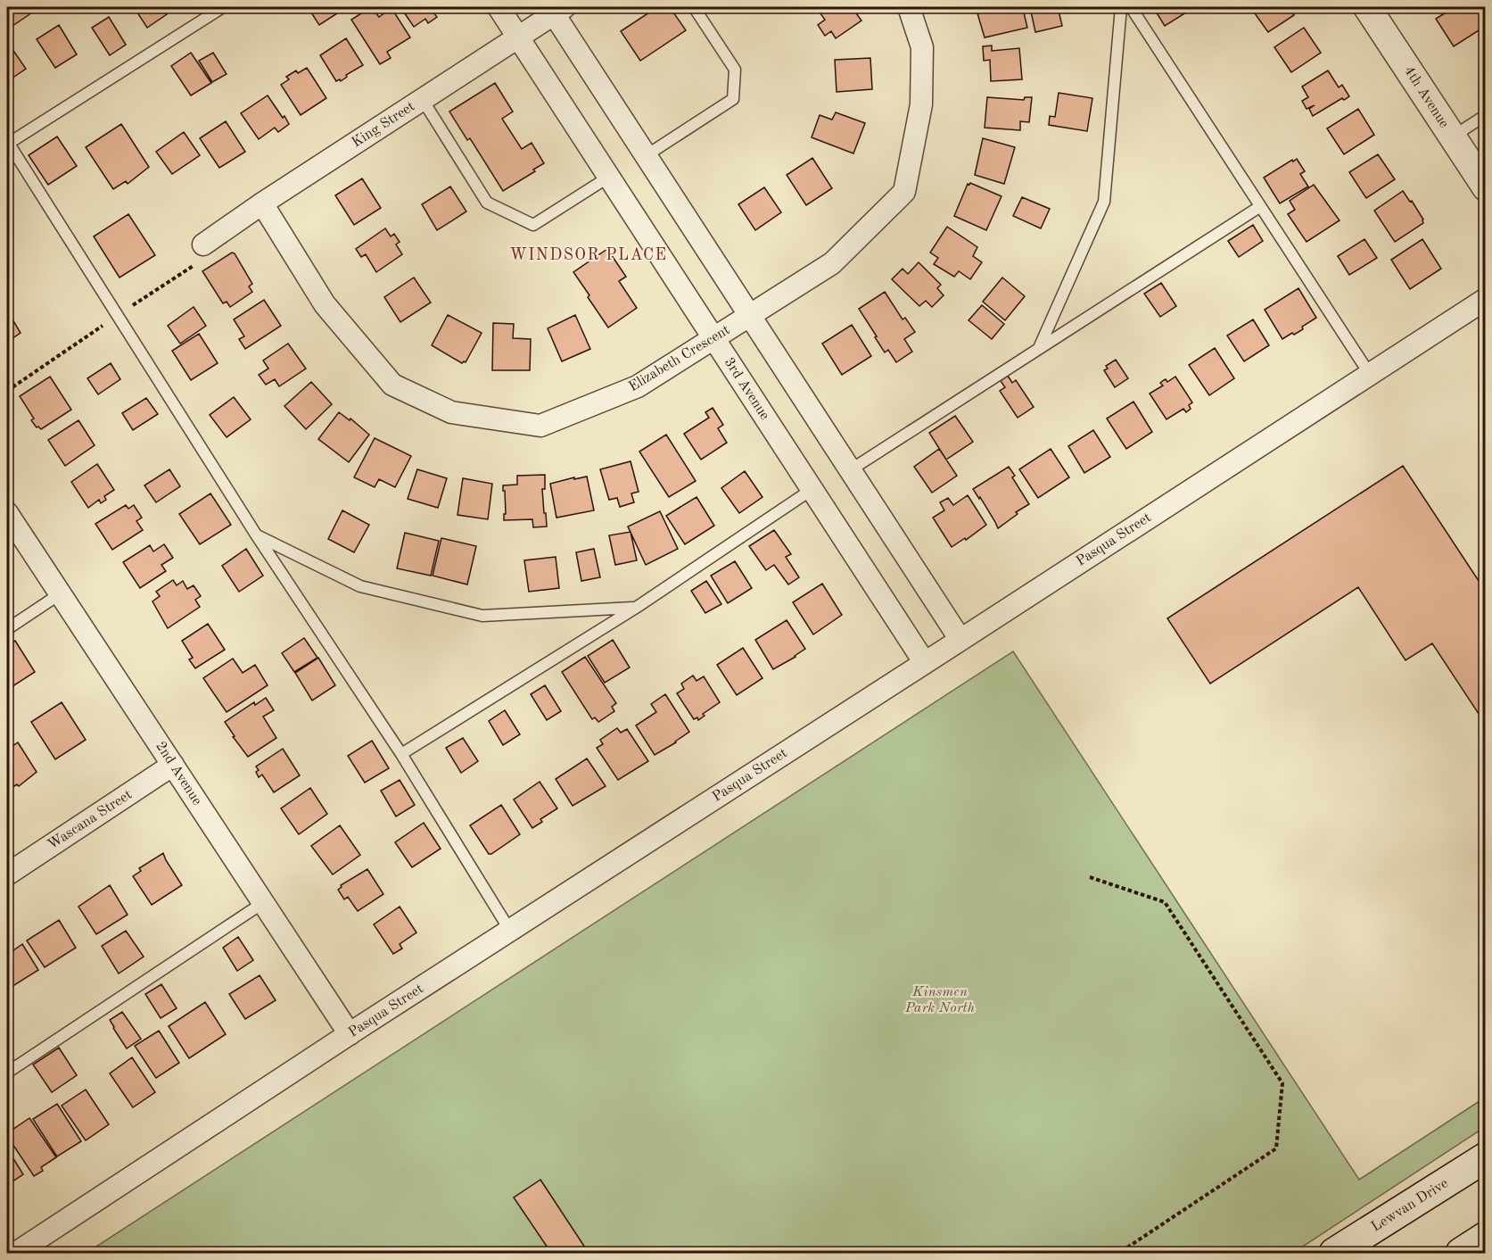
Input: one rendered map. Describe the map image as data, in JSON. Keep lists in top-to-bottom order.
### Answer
{
  "streets": {
    "main road": ["Lewvan Drive"],
    "street": [
      "4th Avenue",
      "King Street",
      "Elizabeth Crescent",
      "3rd Avenue",
      "Pasqua Street",
      "2nd Avenue",
      "Wascana Street"
    ]
  },
  "crossings": [
    ["King Street", "Elizabeth Crescent"],
    ["King Street", "3rd Avenue"],
    ["Elizabeth Crescent", "3rd Avenue"],
    ["3rd Avenue", "Pasqua Street"],
    ["Pasqua Street", "2nd Avenue"],
    ["2nd Avenue", "Wascana Street"]
  ],
  "districts": ["WINDSOR PLACE"],
  "parks": ["Kinsmen Park North"]
}
